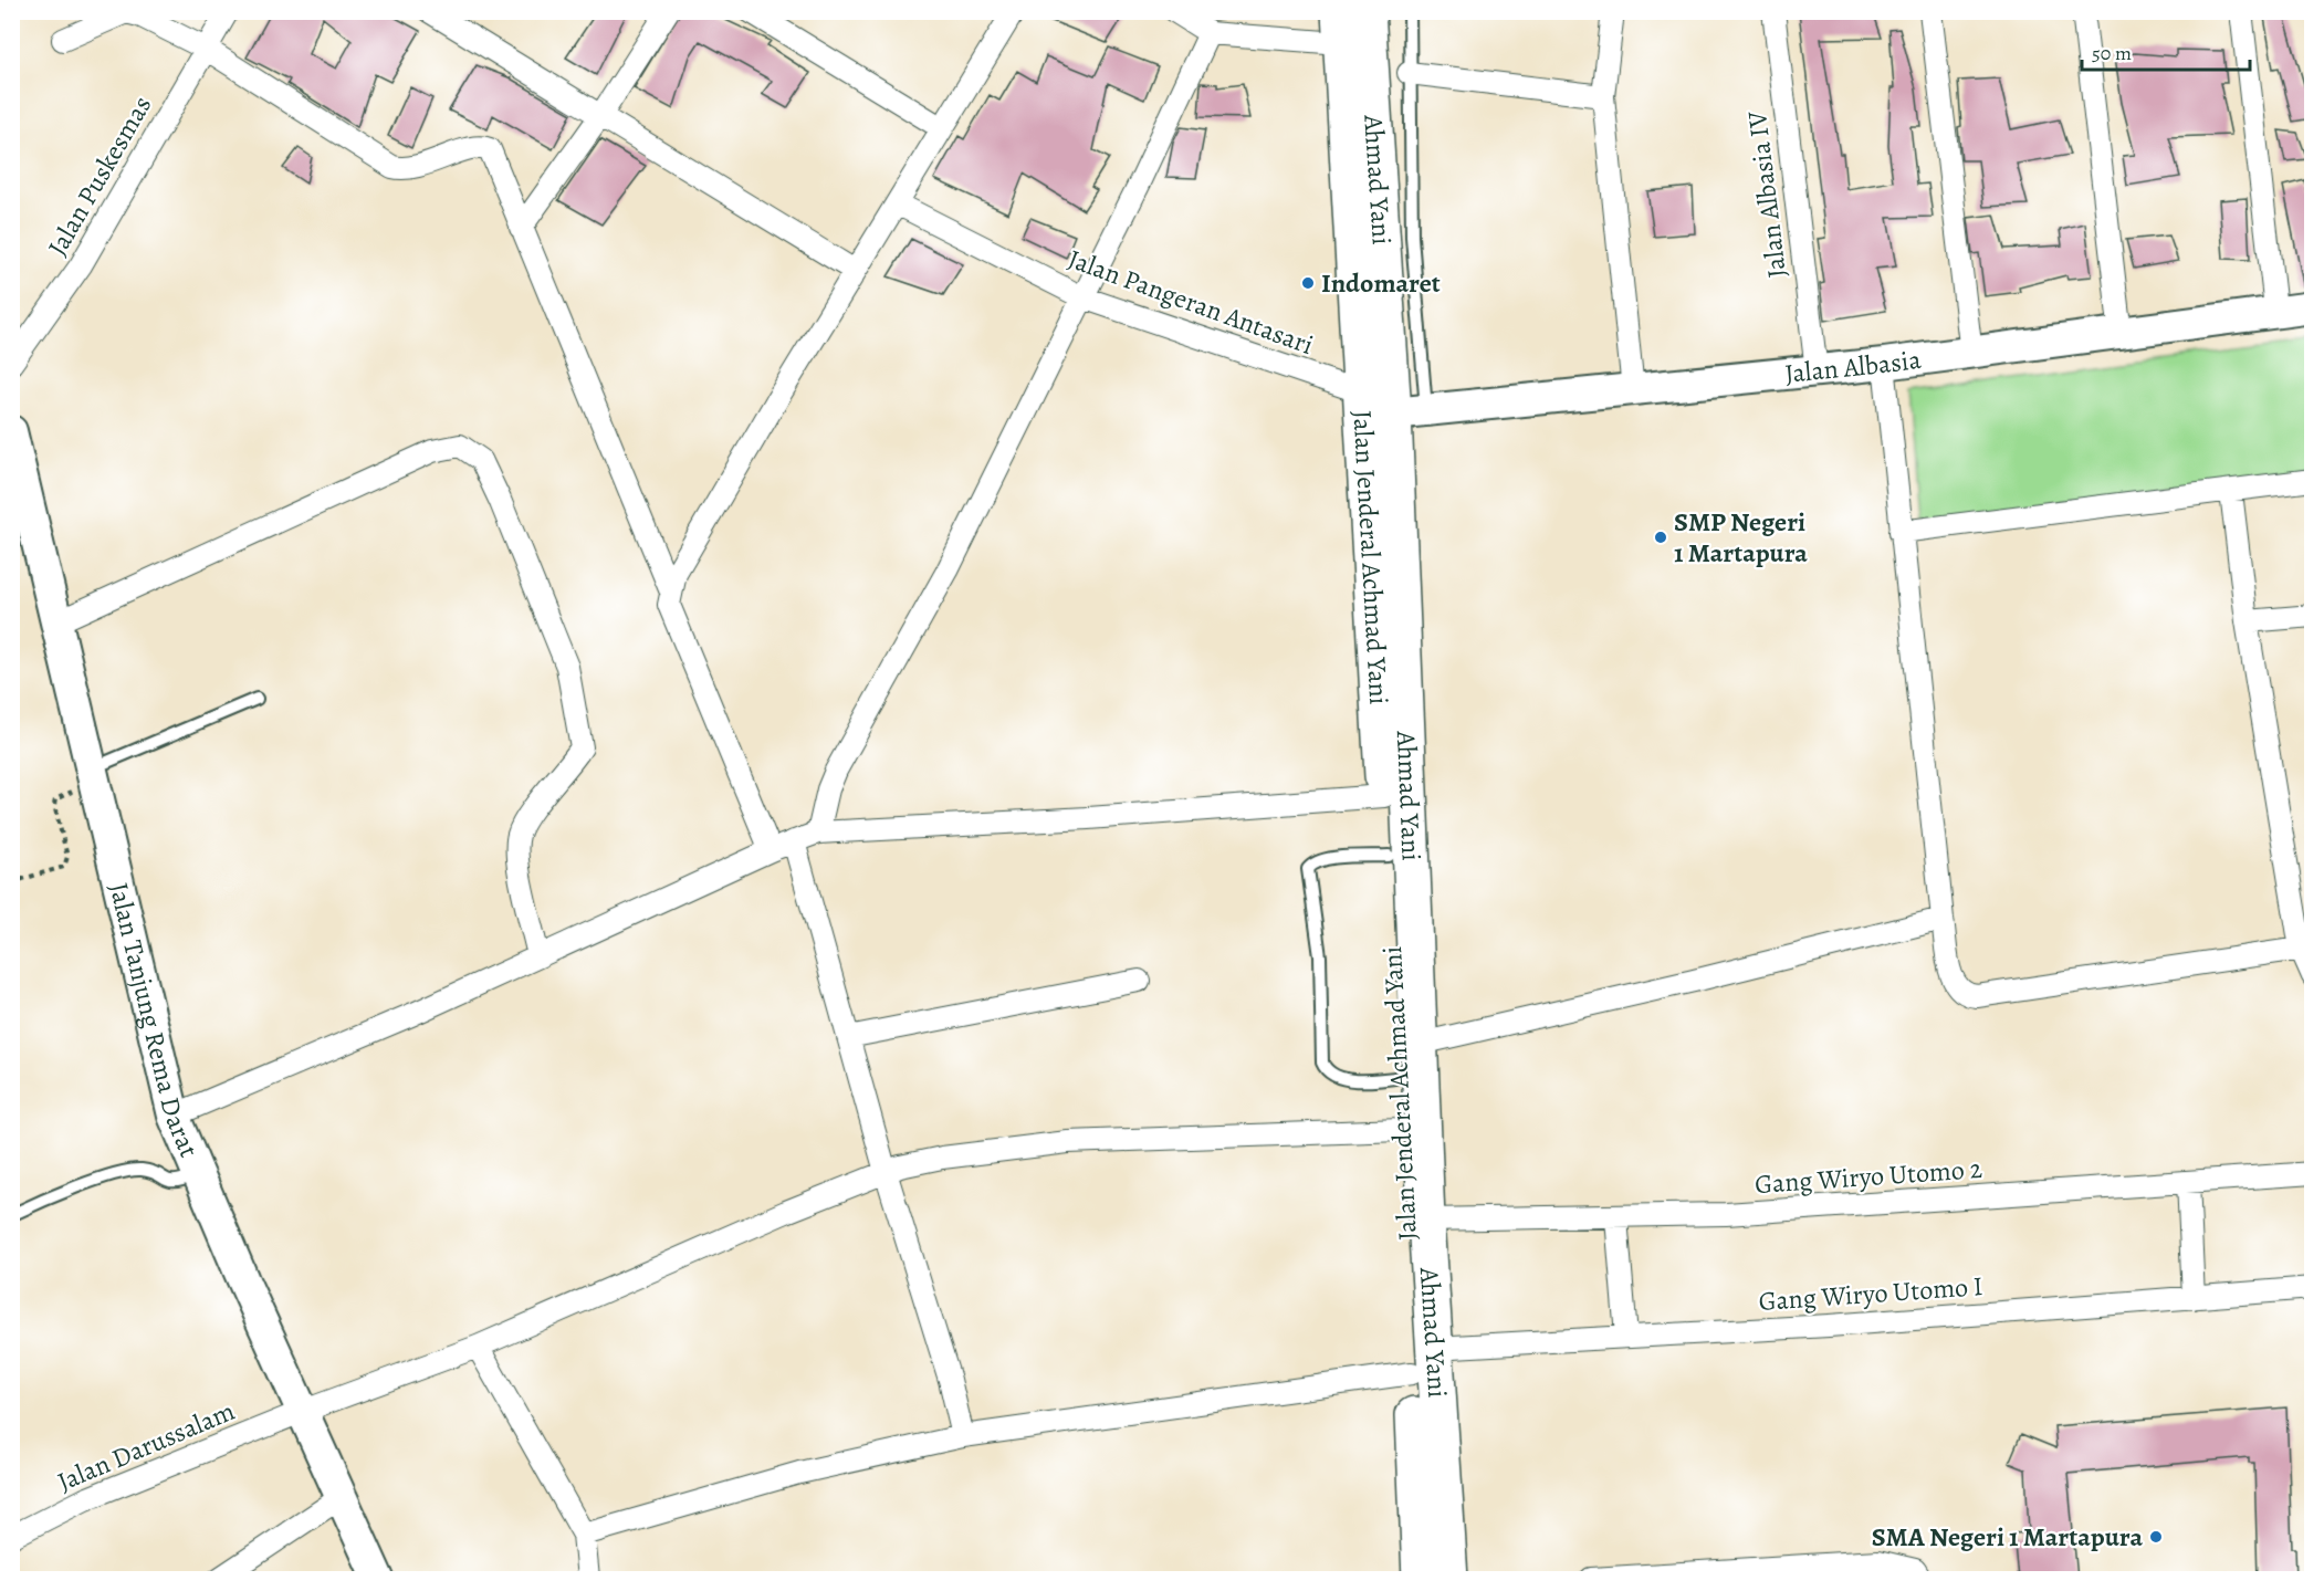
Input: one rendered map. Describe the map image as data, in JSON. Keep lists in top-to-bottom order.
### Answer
{
  "streets": {
    "highway": ["Ahmad Yani", "Jalan Jenderal Achmad Yani"],
    "street": [
      "Jalan Puskesmas",
      "Jalan Albasia IV",
      "Jalan Pangeran Antasari",
      "Jalan Albasia",
      "Jalan Tanjung Rema Darat",
      "Gang Wiryo Utomo 2",
      "Gang Wiryo Utomo I",
      "Jalan Darussalam"
    ]
  },
  "crossings": [
    ["Ahmad Yani", "Jalan Albasia"],
    ["Ahmad Yani", "Jalan Jenderal Achmad Yani"],
    ["Ahmad Yani", "Gang Wiryo Utomo 2"],
    ["Ahmad Yani", "Gang Wiryo Utomo I"],
    ["Jalan Albasia IV", "Jalan Albasia"],
    ["Jalan Pangeran Antasari", "Jalan Jenderal Achmad Yani"],
    ["Jalan Jenderal Achmad Yani", "Gang Wiryo Utomo I"],
    ["Jalan Jenderal Achmad Yani", "Jalan Darussalam"],
    ["Jalan Tanjung Rema Darat", "Jalan Darussalam"]
  ],
  "places": ["Indomaret", "SMP Negeri 1 Martapura", "SMA Negeri 1 Martapura"],
  "scale_bar": "50 m"
}
